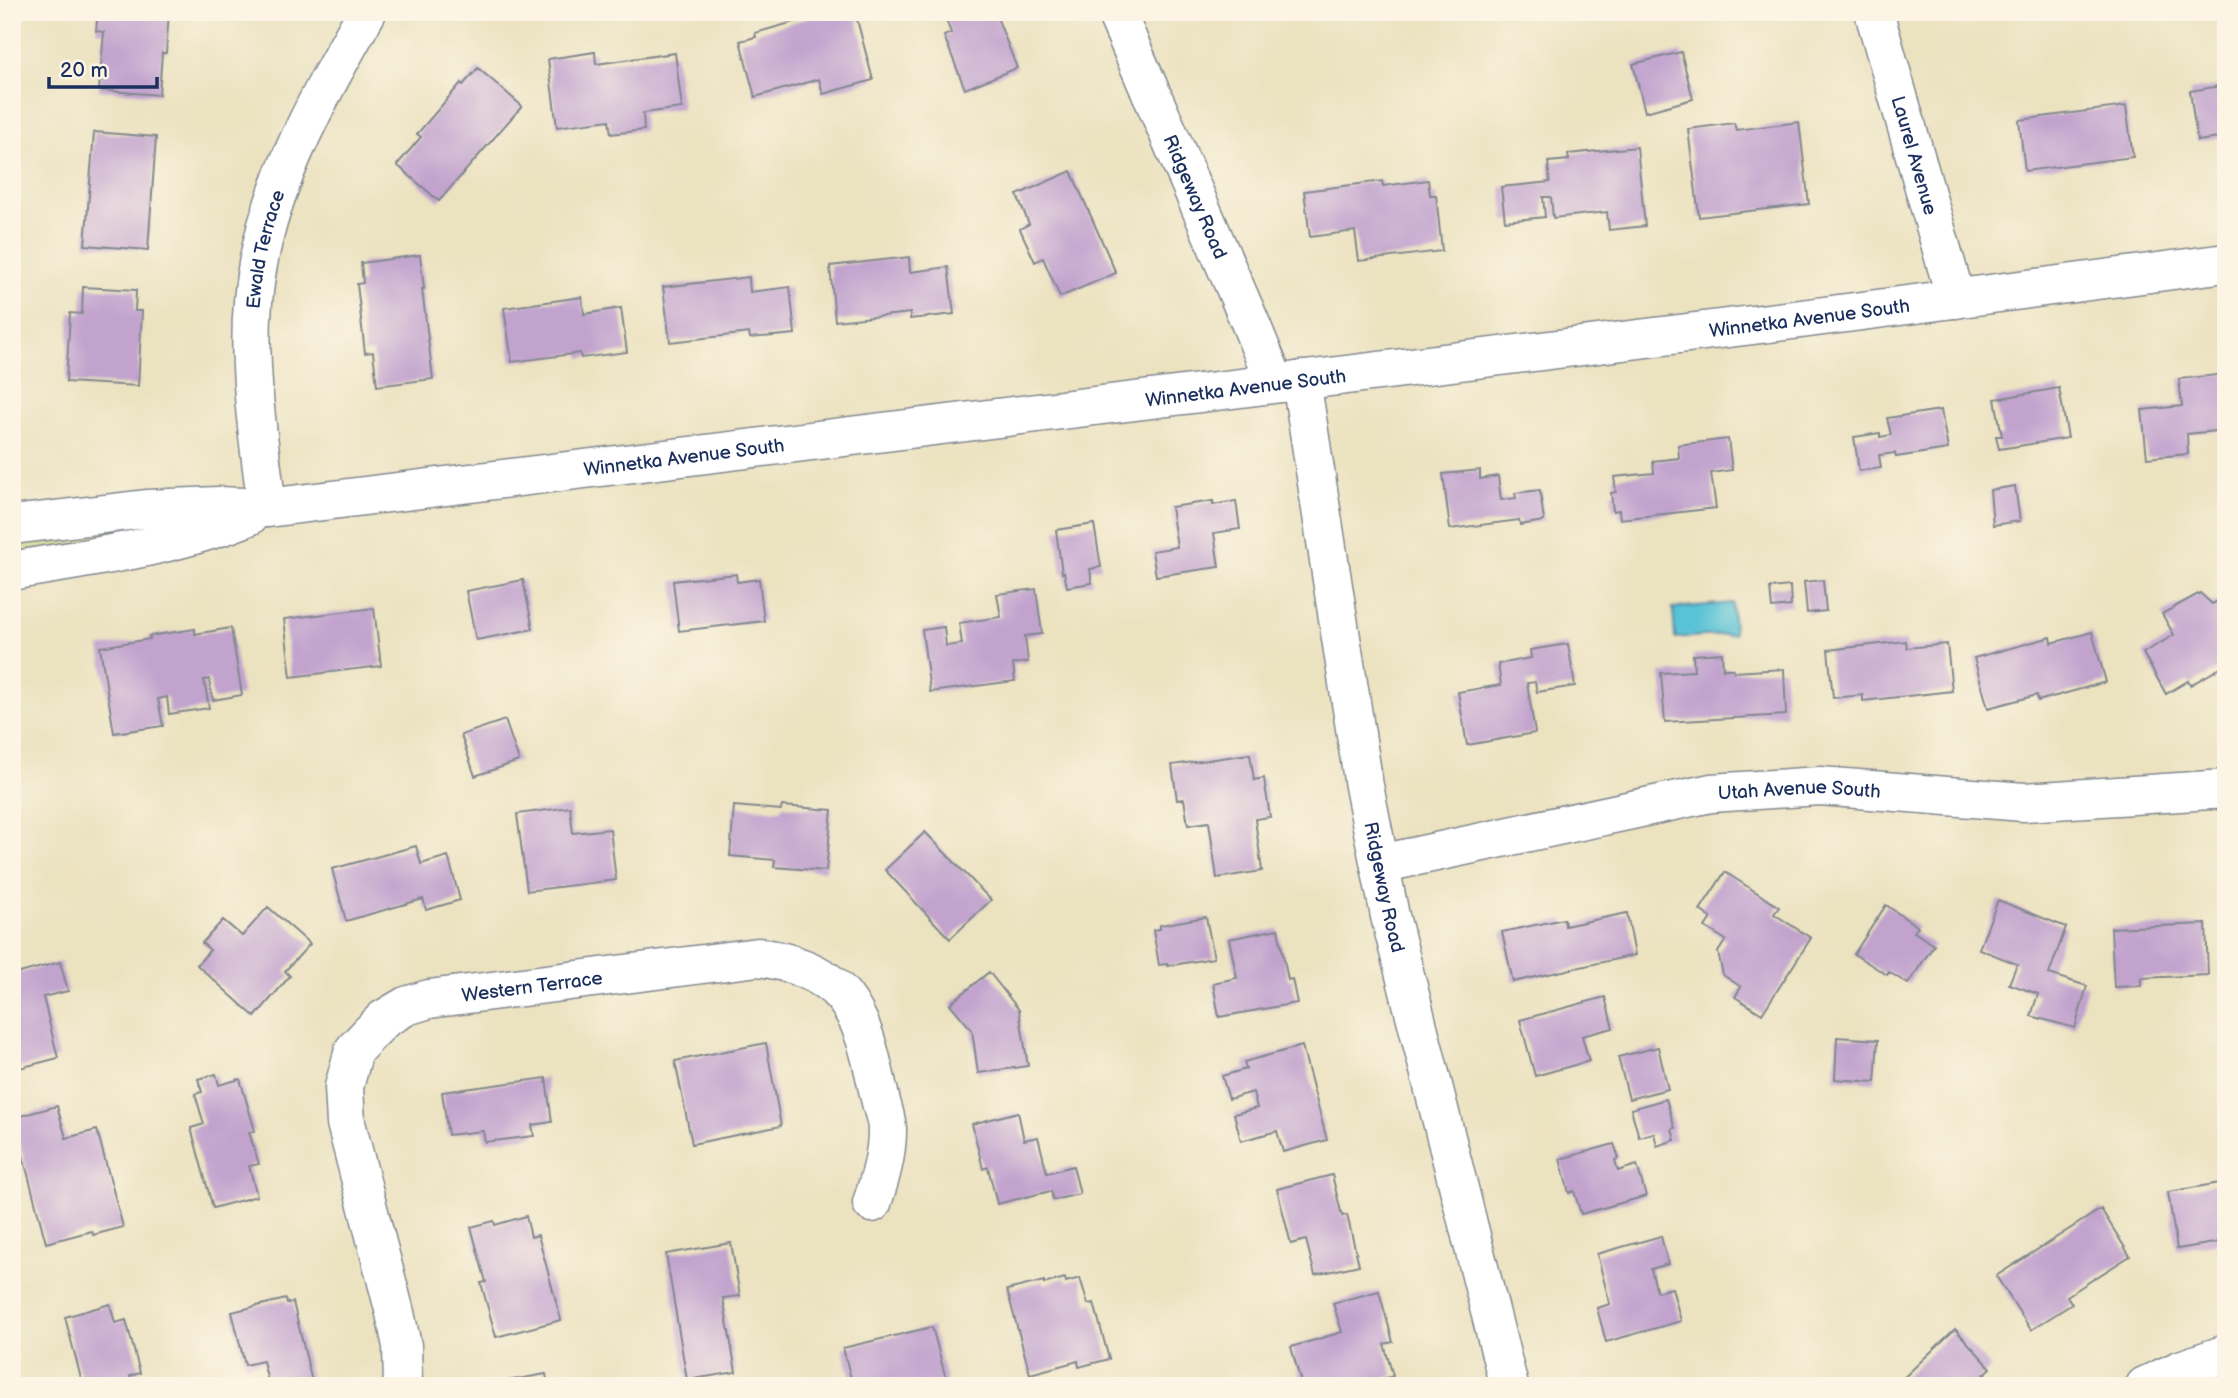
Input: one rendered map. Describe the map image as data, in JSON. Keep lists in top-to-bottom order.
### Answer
{
  "streets": {
    "street": [
      "Laurel Avenue",
      "Ridgeway Road",
      "Ewald Terrace",
      "Winnetka Avenue South",
      "Utah Avenue South",
      "Western Terrace"
    ]
  },
  "crossings": [
    ["Laurel Avenue", "Winnetka Avenue South"],
    ["Ridgeway Road", "Winnetka Avenue South"],
    ["Ridgeway Road", "Utah Avenue South"],
    ["Ewald Terrace", "Winnetka Avenue South"]
  ],
  "scale_bar": "20 m"
}
